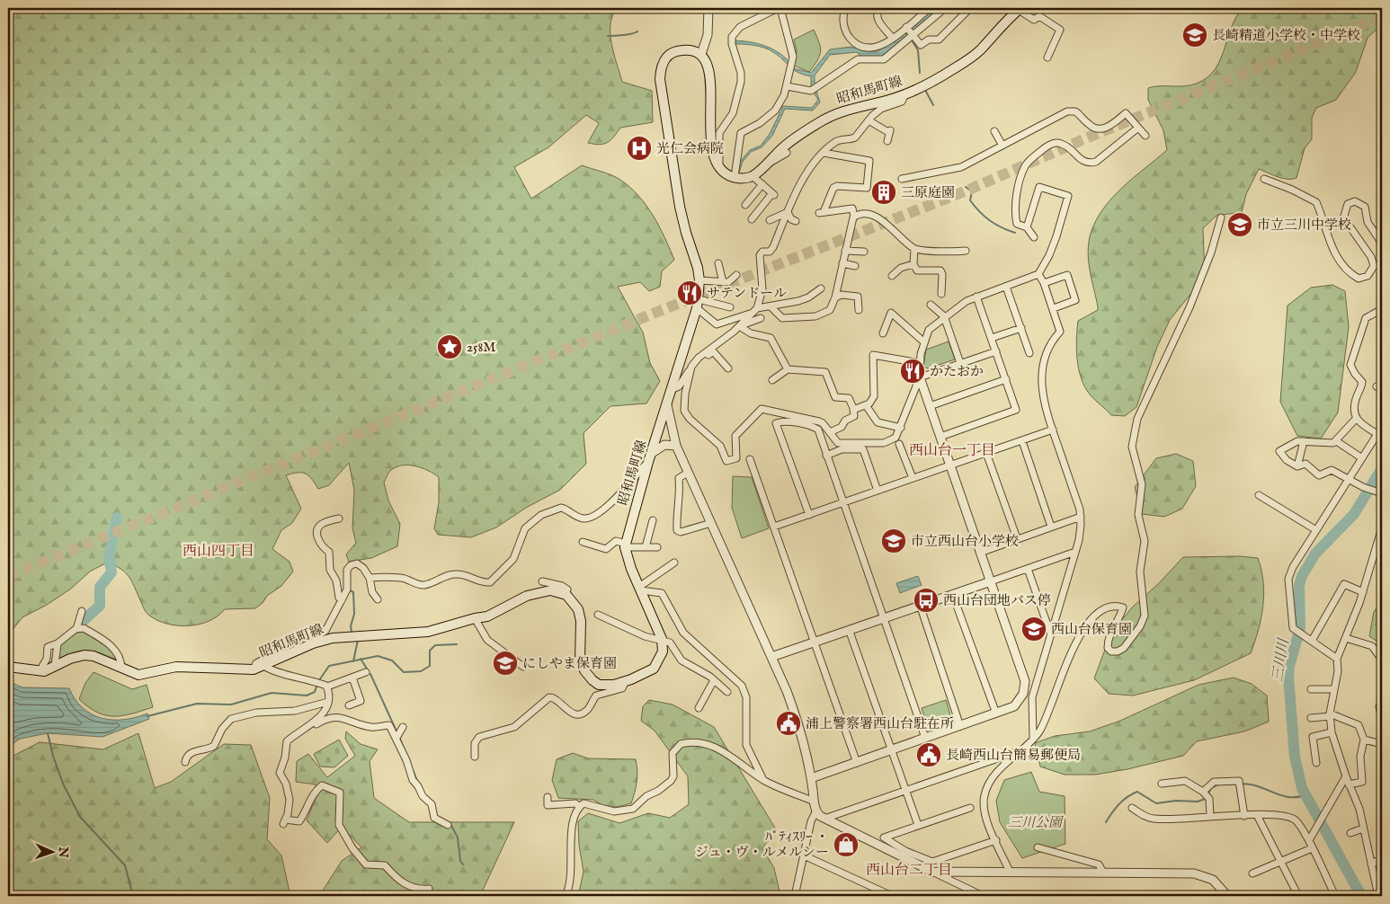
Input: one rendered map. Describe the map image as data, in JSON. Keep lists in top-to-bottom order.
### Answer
{
  "streets": {
    "main road": ["昭和馬町線"]
  },
  "districts": ["西山台一丁目", "西山四丁目", "西山台二丁目"],
  "water": ["三川川"],
  "parks": ["三川公園"],
  "places": {
    "school or university": [
      "長崎精道小学校・中学校",
      "市立三川中学校",
      "市立西山台小学校",
      "西山台保育園",
      "にしやま保育園"
    ],
    "hospital": ["光仁会病院"],
    "building": ["三原庭園"],
    "restaurant": ["サテンドール", "かたおか"],
    "place": ["258M"],
    "bus stop": ["西山台団地バス停"],
    "public building": ["浦上警察署西山台駐在所", "長崎西山台簡易郵便局"],
    "shop": ["ﾊﾟﾃｨｽﾘｰ ・ ジュ・ヴ・ルメルシー"]
  },
  "north": "right"
}
